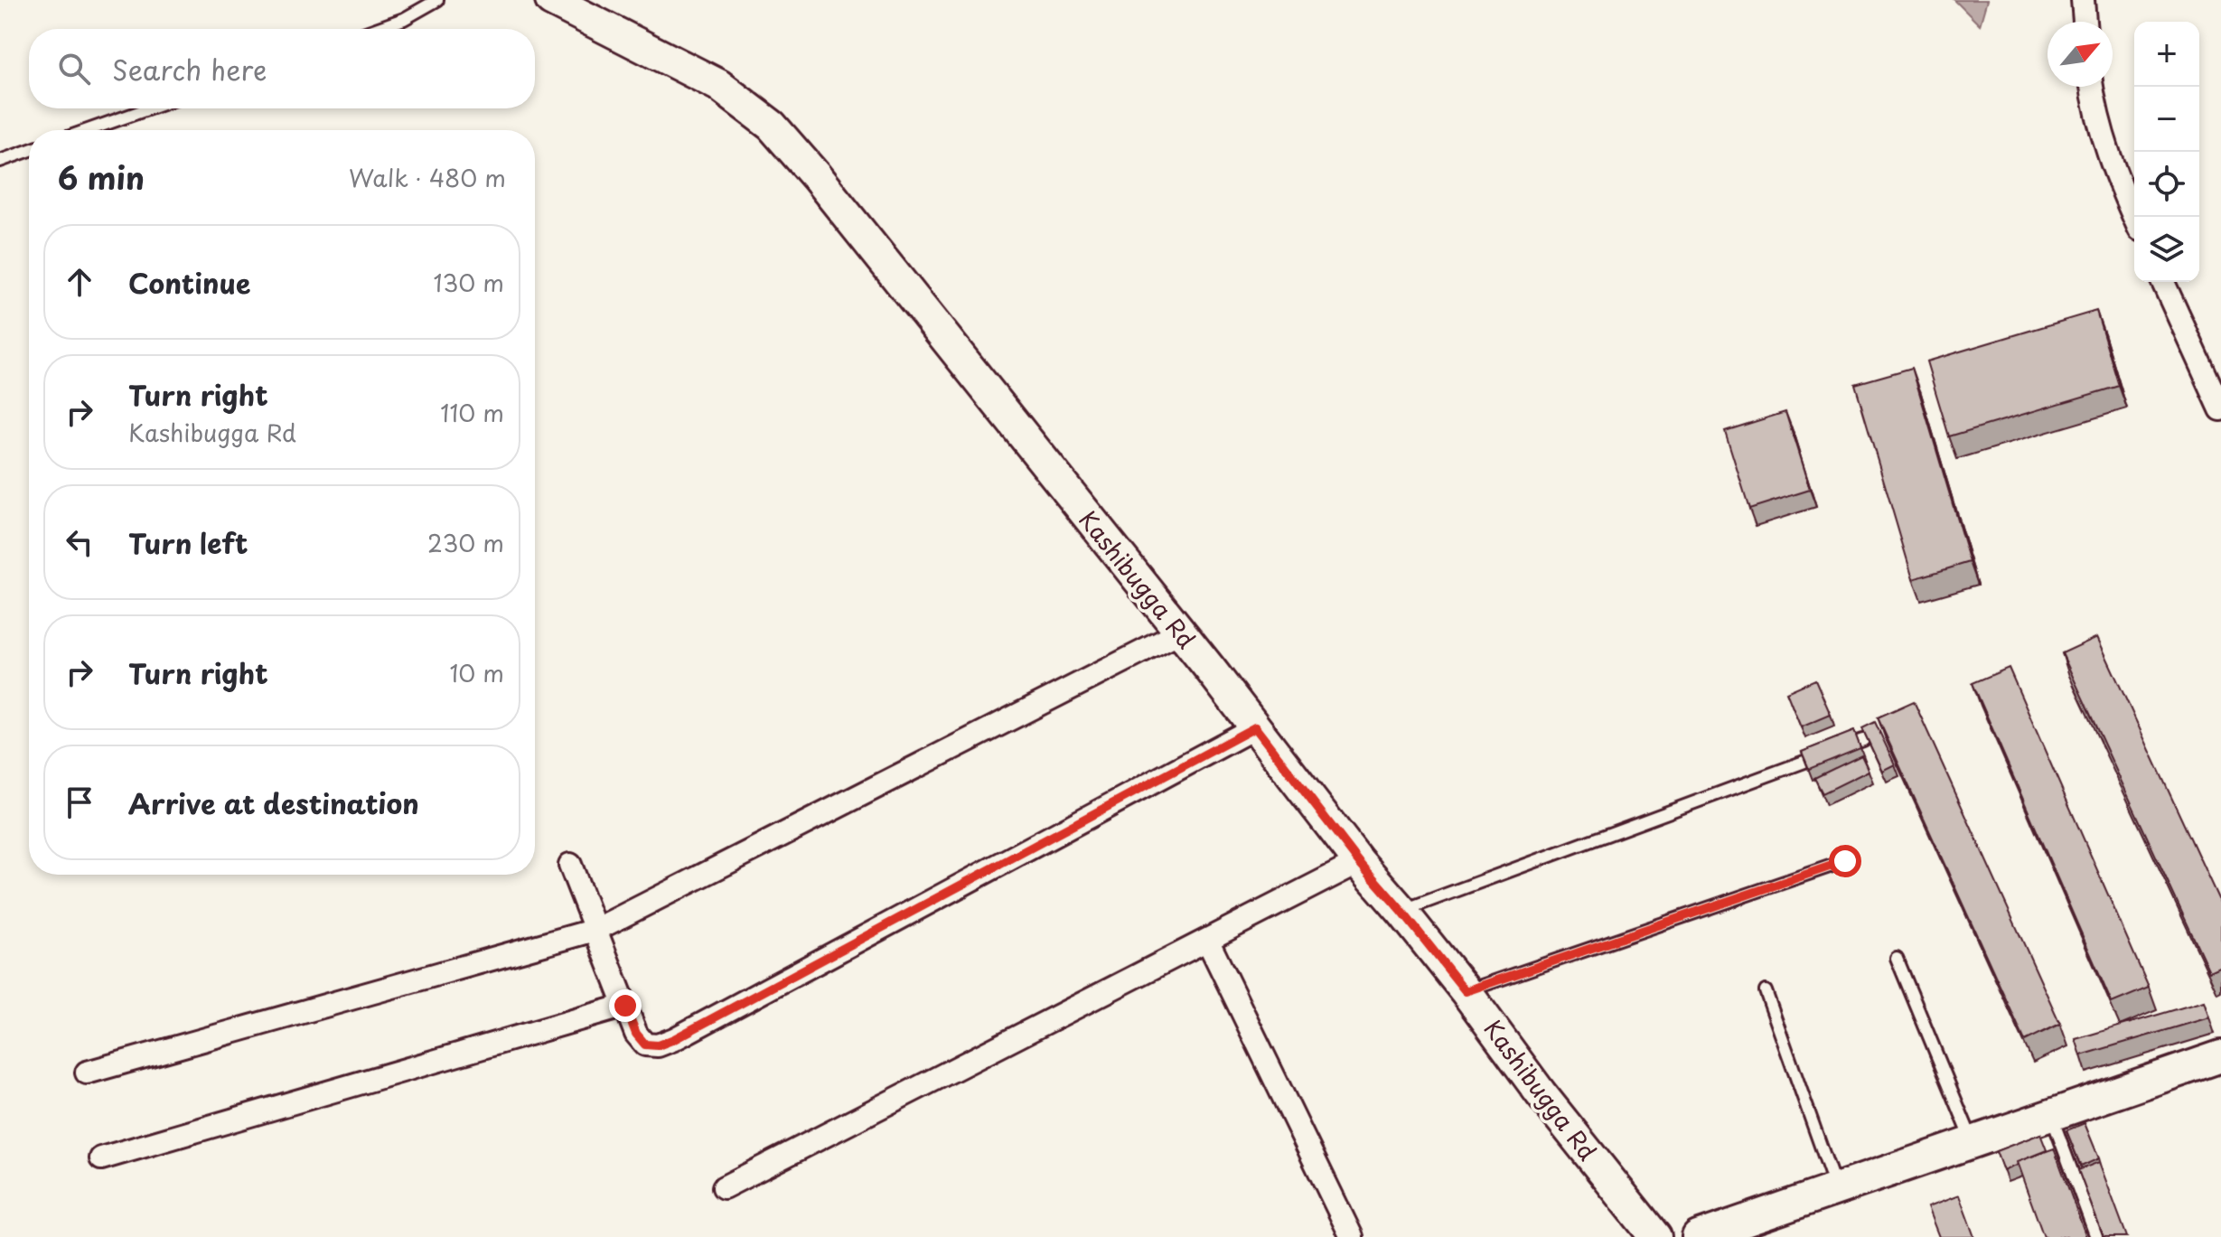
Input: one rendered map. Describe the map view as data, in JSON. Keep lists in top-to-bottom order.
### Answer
{
  "streets": {
    "main road": ["Kashibugga Rd"]
  },
  "north": "top right",
  "page": {
    "map_buttons": ["+", "−"],
    "search": "Search here",
    "heading": ["6 min", "Walk · 480 m"],
    "list": [
      ["Continue", "130 m"],
      ["Turn right", "Kashibugga Rd", "110 m"],
      ["Turn left", "230 m"],
      ["Turn right", "10 m"],
      "Arrive at destination"
    ]
  }
}
